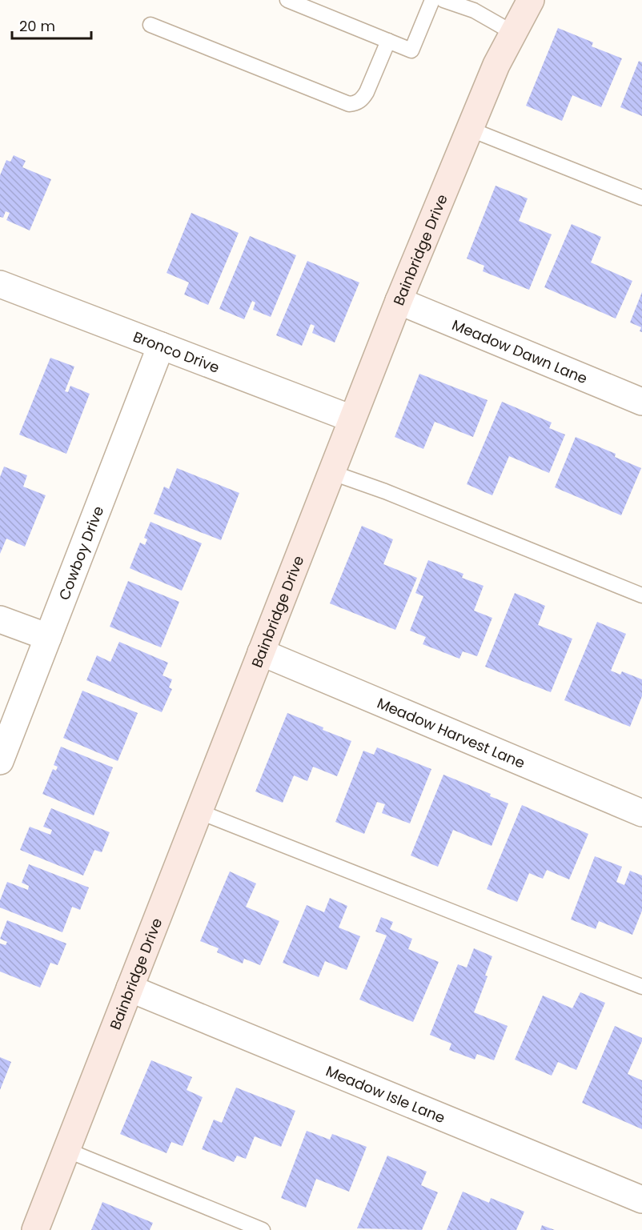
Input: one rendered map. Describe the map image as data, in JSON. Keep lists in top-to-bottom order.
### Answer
{
  "streets": {
    "street": [
      "Bainbridge Drive",
      "Bronco Drive",
      "Meadow Dawn Lane",
      "Cowboy Drive",
      "Meadow Harvest Lane",
      "Meadow Isle Lane"
    ]
  },
  "crossings": [
    ["Bainbridge Drive", "Bronco Drive"],
    ["Bainbridge Drive", "Meadow Dawn Lane"],
    ["Bainbridge Drive", "Meadow Harvest Lane"],
    ["Bainbridge Drive", "Meadow Isle Lane"],
    ["Bronco Drive", "Cowboy Drive"]
  ],
  "scale_bar": "20 m"
}
